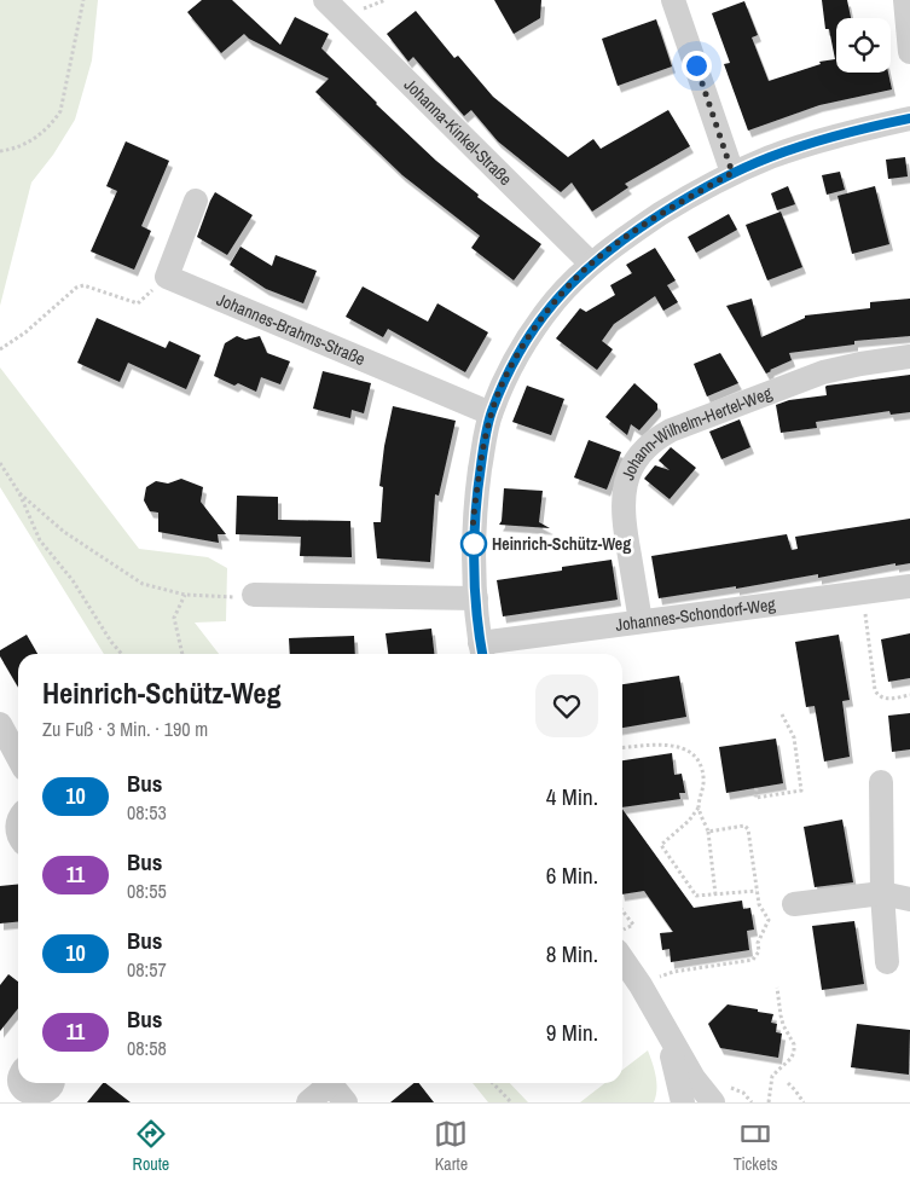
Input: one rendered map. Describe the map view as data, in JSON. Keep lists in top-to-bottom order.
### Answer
{
  "streets": {
    "street": [
      "Johanna-Kinkel-Straße",
      "Johannes-Brahms-Straße",
      "Johann-Wilhelm-Hertel-Weg",
      "Johannes-Schondorf-Weg"
    ]
  },
  "crossings": [
    ["Johann-Wilhelm-Hertel-Weg", "Johannes-Schondorf-Weg"]
  ],
  "places": ["Heinrich-Schütz-Weg"],
  "lines": ["bus line 10"],
  "page": {
    "heading": ["Heinrich-Schütz-Weg", "Zu Fuß · 3 Min. · 190 m"],
    "list": [
      {
        "mark": "10",
        "name": "Bus",
        "note": "08:53",
        "value": "4 Min."
      },
      {
        "mark": "11",
        "name": "Bus",
        "note": "08:55",
        "value": "6 Min."
      },
      {
        "mark": "10",
        "name": "Bus",
        "note": "08:57",
        "value": "8 Min."
      },
      {
        "mark": "11",
        "name": "Bus",
        "note": "08:58",
        "value": "9 Min."
      }
    ],
    "tabs": ["Route", "Karte", "Tickets"]
  }
}
